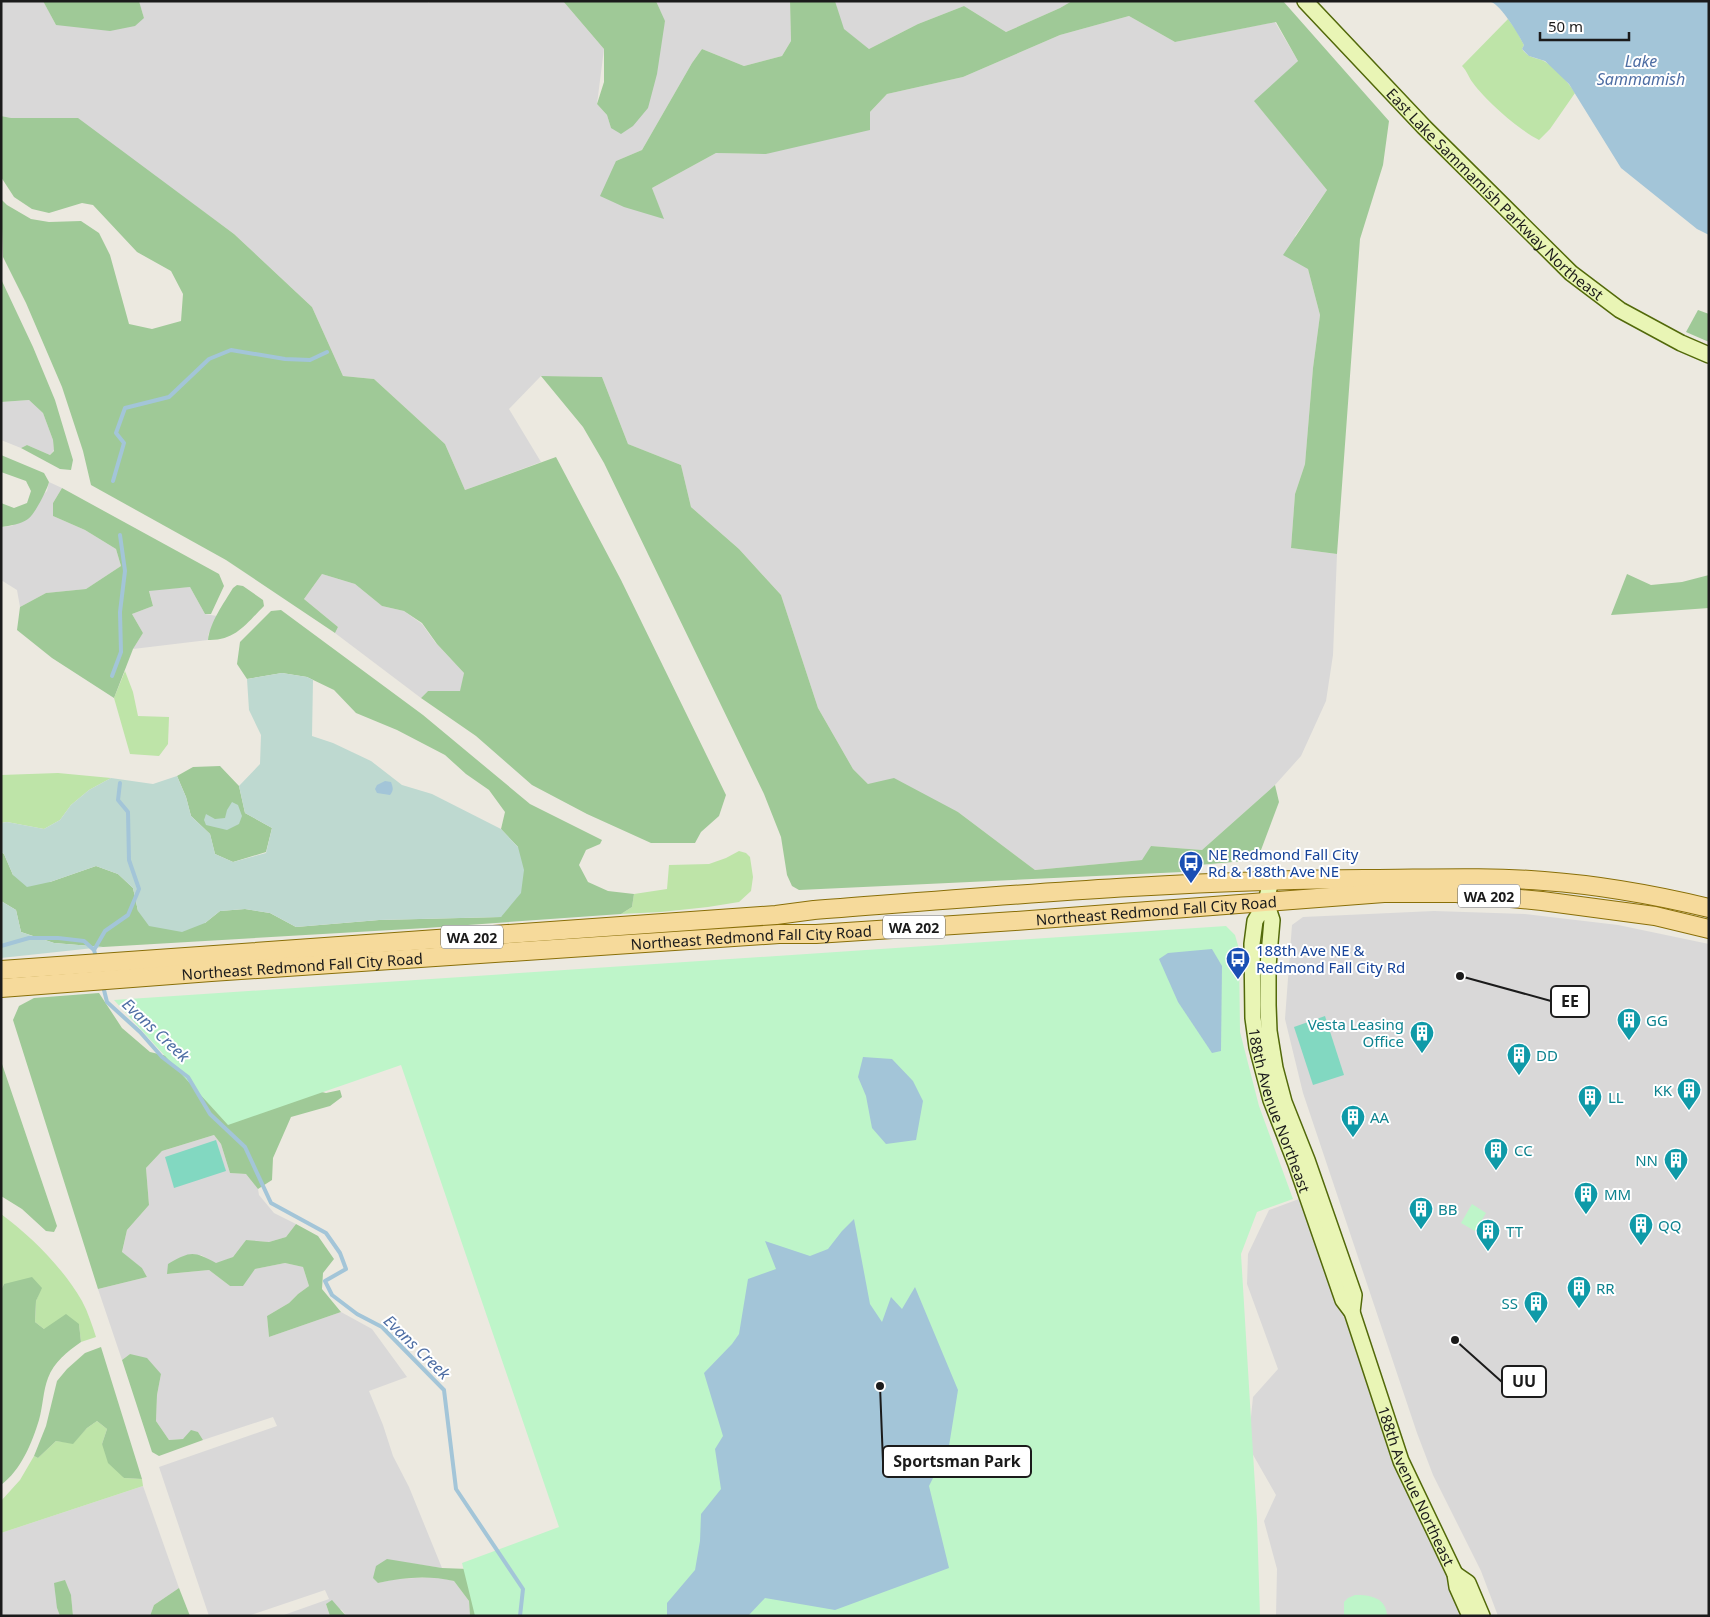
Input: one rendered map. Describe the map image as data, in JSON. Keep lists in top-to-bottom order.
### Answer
{
  "streets": {
    "main road": ["WA 202", "Northeast Redmond Fall City Road"],
    "street": ["East Lake Sammamish Parkway Northeast", "188th Avenue Northeast"]
  },
  "crossings": [
    ["Northeast Redmond Fall City Road", "188th Avenue Northeast"]
  ],
  "water": ["Lake Sammamish", "Evans Creek"],
  "places": {
    "bus stop": ["NE Redmond Fall City Rd & 188th Ave NE", "188th Ave NE & Redmond Fall City Rd"],
    "other": ["EE", "UU", "Sportsman Park"],
    "building": [
      "GG",
      "Vesta Leasing Office",
      "DD",
      "KK",
      "LL",
      "AA",
      "CC",
      "NN",
      "MM",
      "BB",
      "QQ",
      "TT",
      "RR",
      "SS"
    ]
  },
  "scale_bar": "50 m"
}
